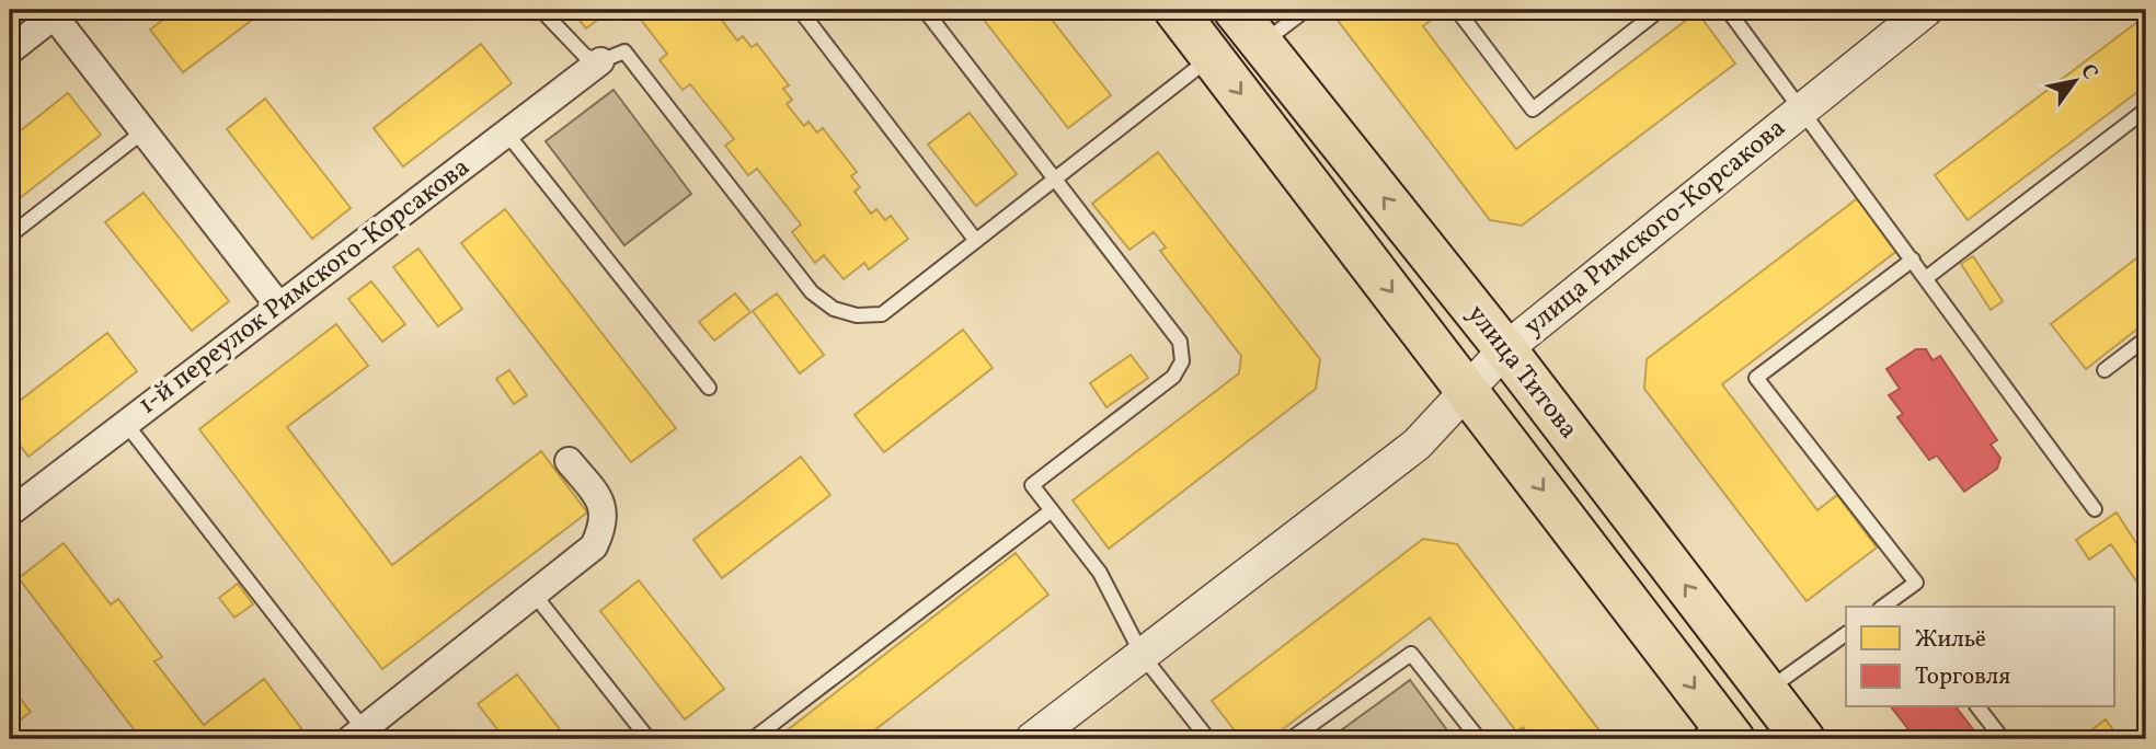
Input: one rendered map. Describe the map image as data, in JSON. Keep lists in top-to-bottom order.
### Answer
{
  "streets": {
    "main road": ["улица Титова"],
    "street": ["улица Римского-Корсакова", "1-й переулок Римского-Корсакова"]
  },
  "crossings": [
    ["улица Римского-Корсакова", "улица Титова"]
  ],
  "legend": ["Жильё", "Торговля"],
  "north": "top right"
}
